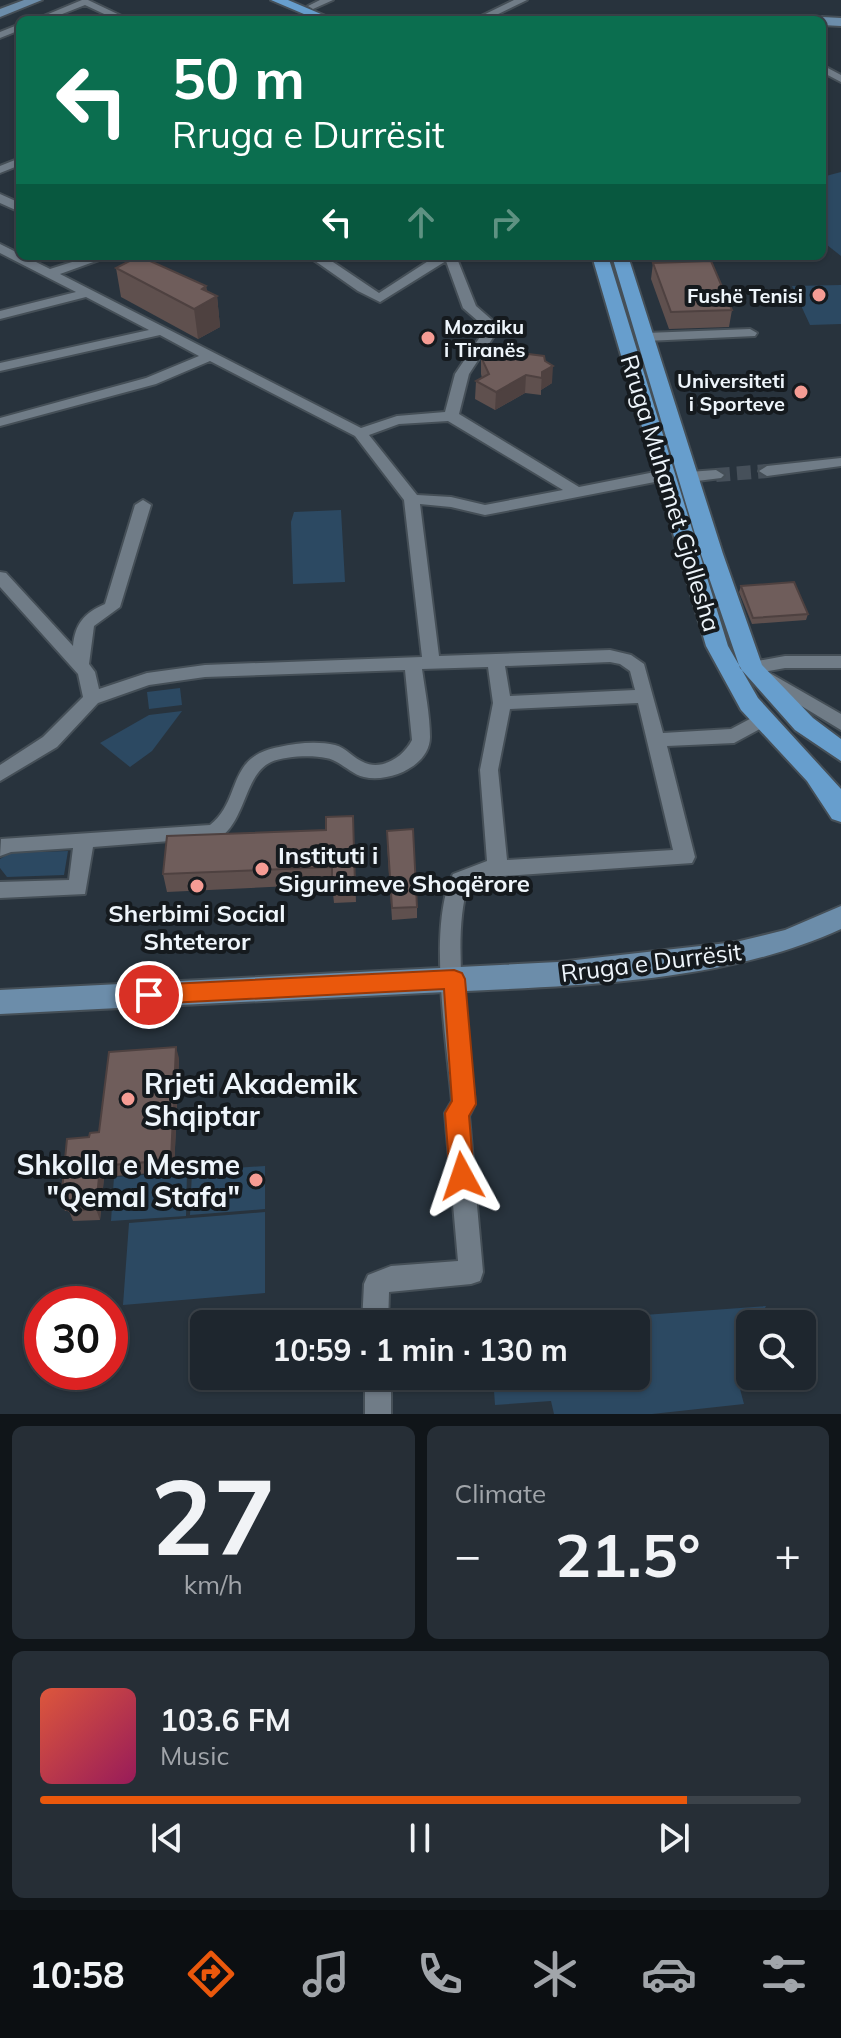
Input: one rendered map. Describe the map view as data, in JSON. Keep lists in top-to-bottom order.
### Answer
{
  "streets": {
    "main road": ["Rruga Muhamet Gjollesha", "Rruga e Durrësit"]
  },
  "places": [
    "Fushë Tenisi",
    "Mozaiku i Tiranës",
    "Universiteti i Sporteve",
    "Instituti i Sigurimeve Shoqërore",
    "Sherbimi Social Shteteror",
    "Rrjeti Akademik Shqiptar",
    "Shkolla e Mesme \"Qemal Stafa\""
  ],
  "page": {
    "turn": ["50 m", "Rruga e Durrësit"],
    "limit": "30",
    "trip": "10:59 · 1 min · 130 m",
    "tile": [
      ["27", "km/h"],
      "Climate"
    ],
    "heat": ["−", "21.5°", "+"],
    "song": ["103.6 FM", "Music"],
    "tabs": "10:58"
  }
}
